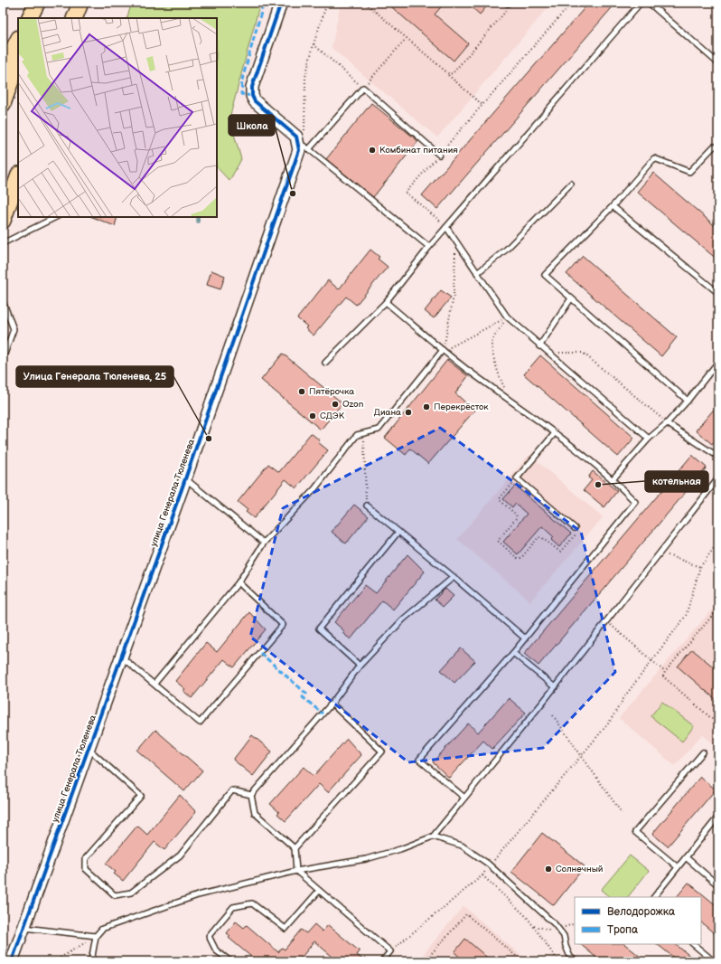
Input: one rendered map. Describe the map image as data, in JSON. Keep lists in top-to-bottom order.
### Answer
{
  "streets": {
    "street": ["улица Генерала Тюленева"]
  },
  "places": [
    "Комбинат питания",
    "Школа",
    "Пятёрочка",
    "Ozon",
    "Перекрёсток",
    "Диана",
    "СДЭК",
    "Улица Генерала Тюленева, 25",
    "котельная",
    "Солнечный"
  ],
  "legend": ["Велодорожка", "Тропа"]
}
